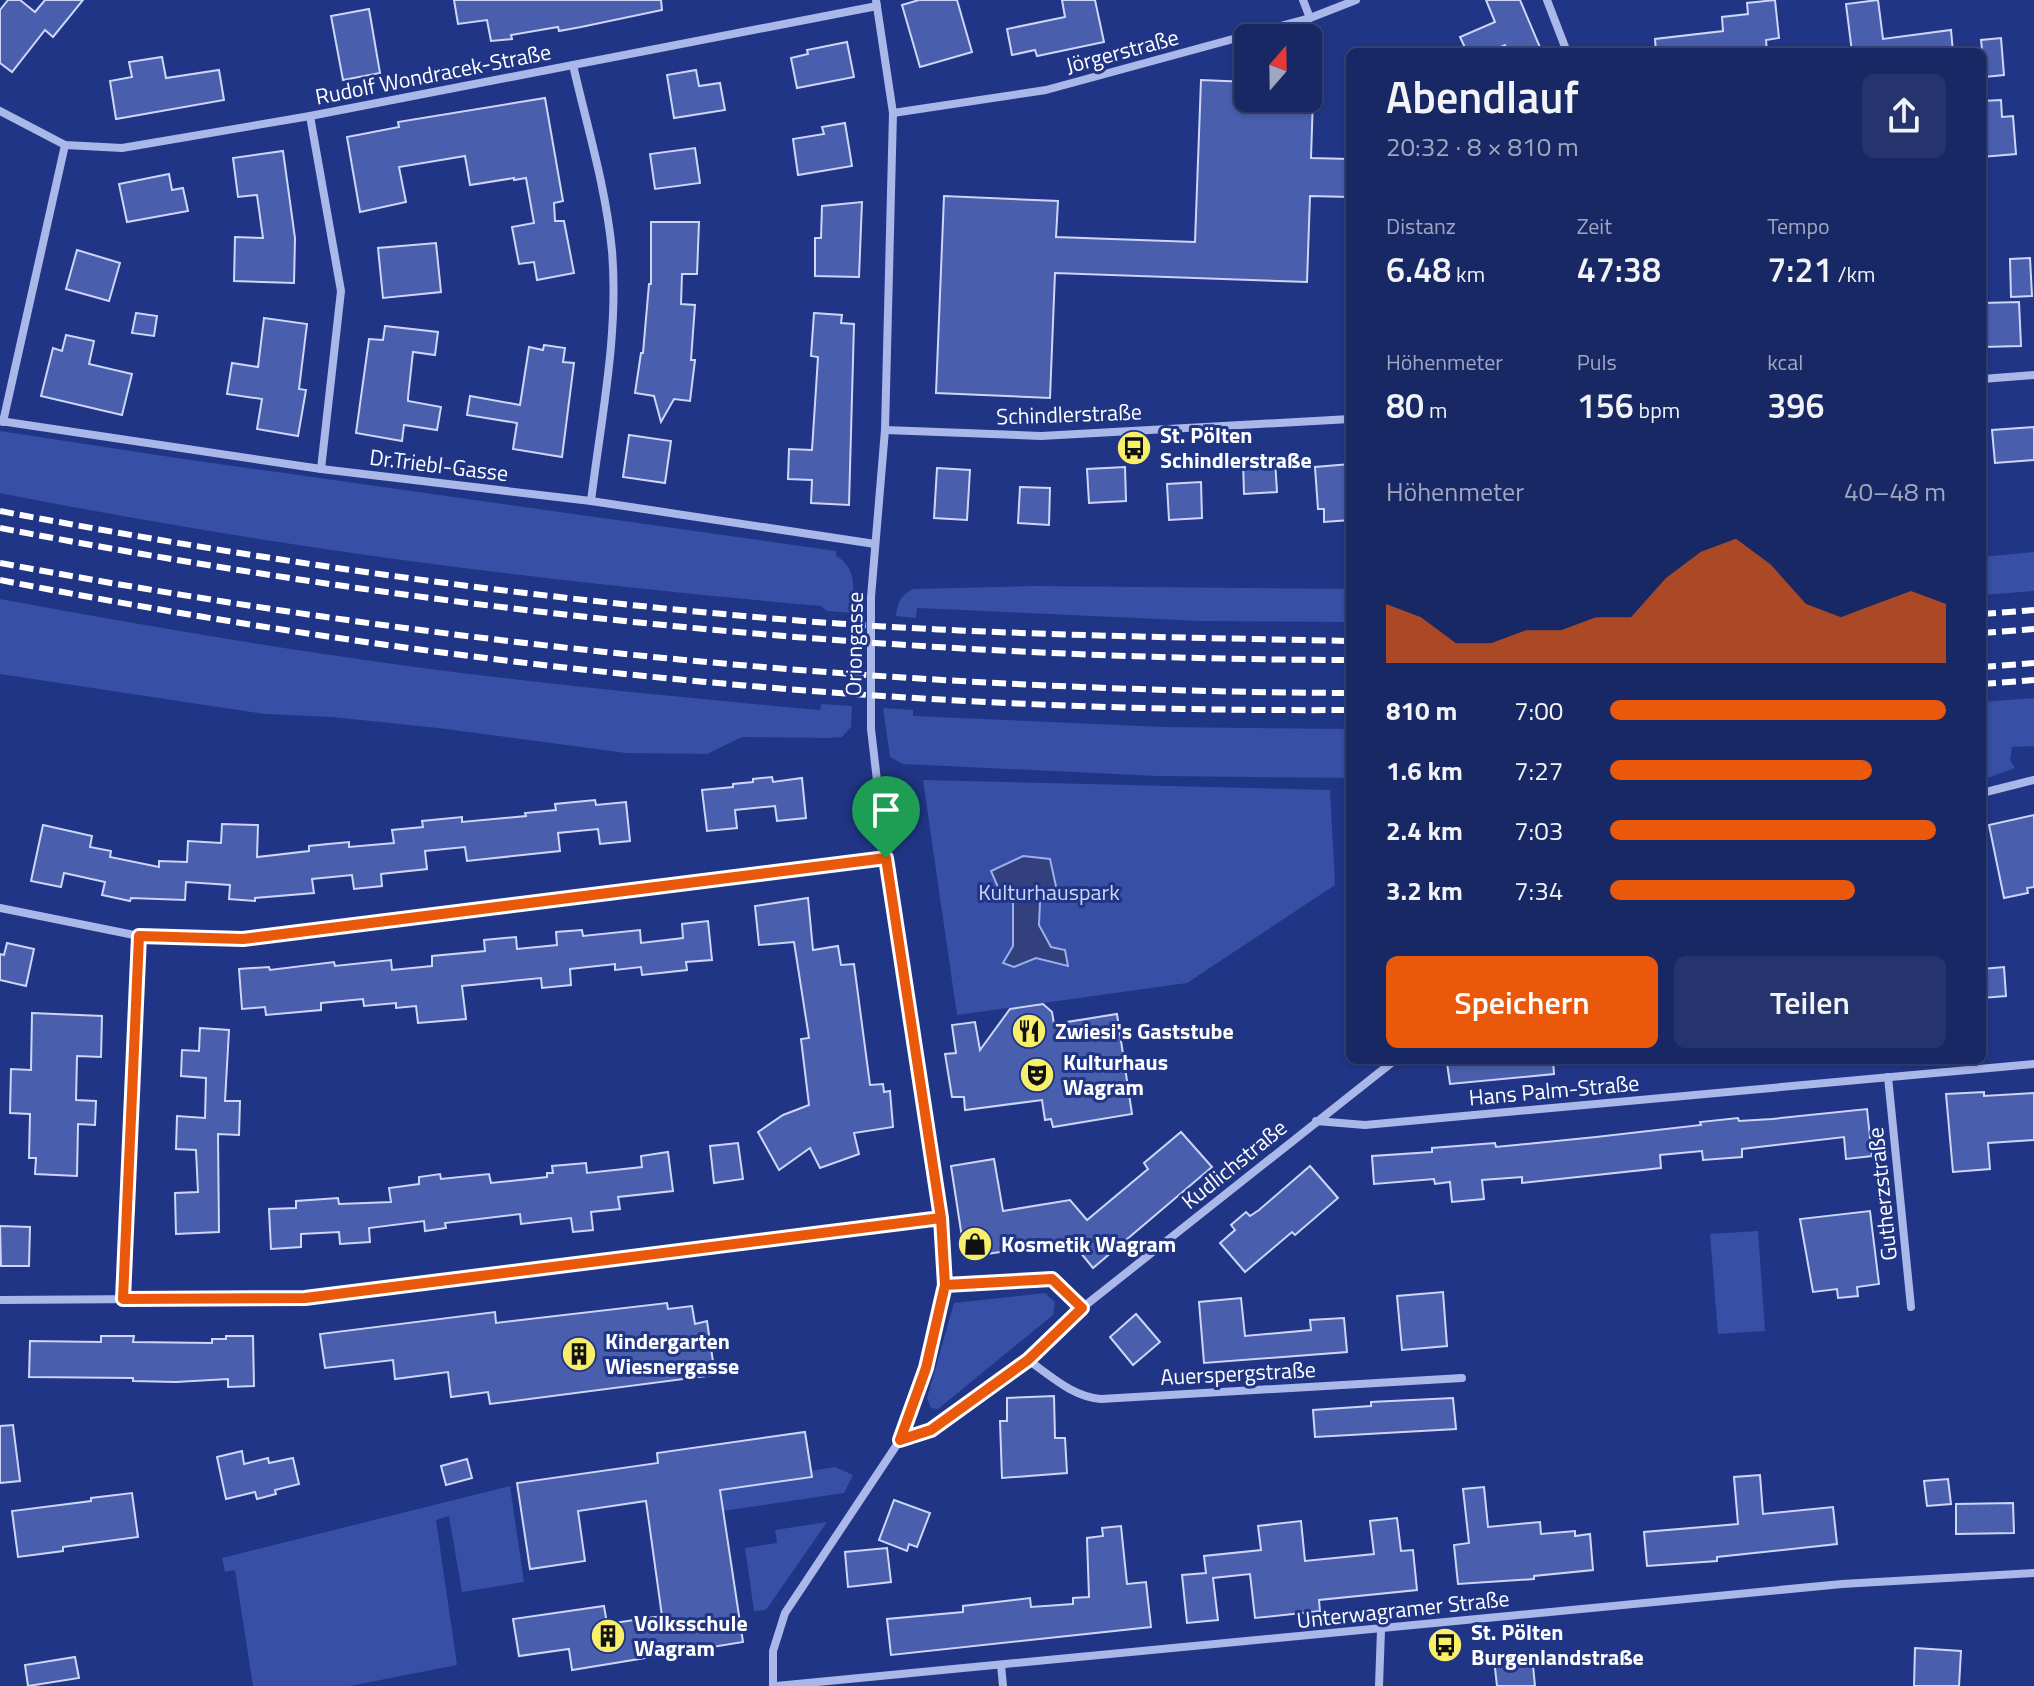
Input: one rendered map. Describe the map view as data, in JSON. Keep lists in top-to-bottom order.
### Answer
{
  "streets": {
    "street": [
      "Jörgerstraße",
      "Rudolf Wondracek-Straße",
      "Schindlerstraße",
      "Dr.Triebl-Gasse",
      "Oriongasse",
      "Hans Palm-Straße",
      "Kudlichstraße",
      "Gutherzstraße",
      "Auerspergstraße",
      "Unterwagramer Straße"
    ]
  },
  "crossings": [
    ["Jörgerstraße", "Oriongasse"],
    ["Rudolf Wondracek-Straße", "Oriongasse"],
    ["Schindlerstraße", "Oriongasse"],
    ["Dr.Triebl-Gasse", "Oriongasse"],
    ["Oriongasse", "Kudlichstraße"],
    ["Hans Palm-Straße", "Kudlichstraße"],
    ["Hans Palm-Straße", "Gutherzstraße"],
    ["Kudlichstraße", "Auerspergstraße"]
  ],
  "parks": ["Kulturhauspark"],
  "places": {
    "bus stop": ["St. Pölten Schindlerstraße", "St. Pölten Burgenlandstraße"],
    "restaurant": ["Zwiesi's Gaststube"],
    "theatre": ["Kulturhaus Wagram"],
    "shop": ["Kosmetik Wagram"],
    "building": ["Kindergarten Wiesnergasse", "Volksschule Wagram"]
  },
  "north": "top",
  "page": {
    "heading": ["Abendlauf", "20:32 · 8 × 810 m"],
    "stats": [
      ["Distanz", "6.48 km"],
      ["Zeit", "47:38"],
      ["Tempo", "7:21 /km"],
      ["Höhenmeter", "80 m"],
      ["Puls", "156 bpm"],
      ["kcal", "396"]
    ],
    "chart": ["Höhenmeter", "40–48 m"],
    "list": [
      {
        "name": "810 m",
        "note": "7:00"
      },
      {
        "name": "1.6 km",
        "note": "7:27"
      },
      {
        "name": "2.4 km",
        "note": "7:03"
      },
      {
        "name": "3.2 km",
        "note": "7:34"
      }
    ],
    "buttons": ["Speichern", "Teilen"]
  }
}
